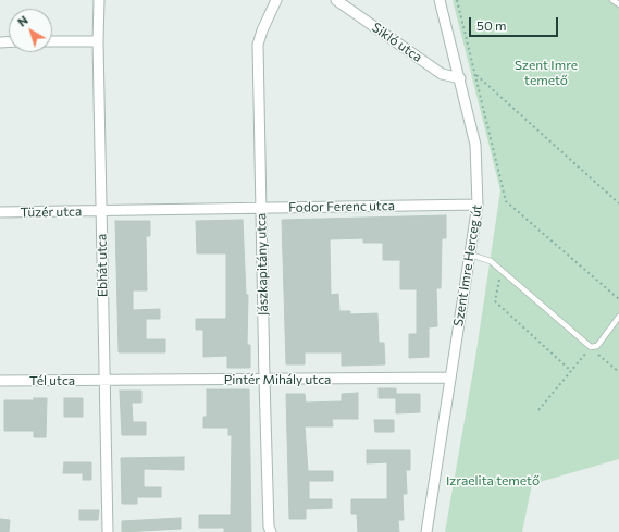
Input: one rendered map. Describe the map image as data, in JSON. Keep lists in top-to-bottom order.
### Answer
{
  "streets": {
    "street": [
      "Sikló utca",
      "Fodor Ferenc utca",
      "Tüzér utca",
      "Jászkapitány utca",
      "Ebhát utca",
      "Szent Imre Herceg út",
      "Pintér Mihály utca",
      "Tél utca"
    ]
  },
  "crossings": [
    ["Sikló utca", "Szent Imre Herceg út"],
    ["Fodor Ferenc utca", "Tüzér utca"],
    ["Fodor Ferenc utca", "Jászkapitány utca"],
    ["Fodor Ferenc utca", "Ebhát utca"],
    ["Fodor Ferenc utca", "Szent Imre Herceg út"],
    ["Tüzér utca", "Ebhát utca"],
    ["Jászkapitány utca", "Pintér Mihály utca"],
    ["Ebhát utca", "Pintér Mihály utca"],
    ["Ebhát utca", "Tél utca"],
    ["Szent Imre Herceg út", "Pintér Mihály utca"],
    ["Pintér Mihály utca", "Tél utca"]
  ],
  "parks": ["Szent Imre temető", "Izraelita temető"],
  "scale_bar": "50 m",
  "north": "top left"
}
